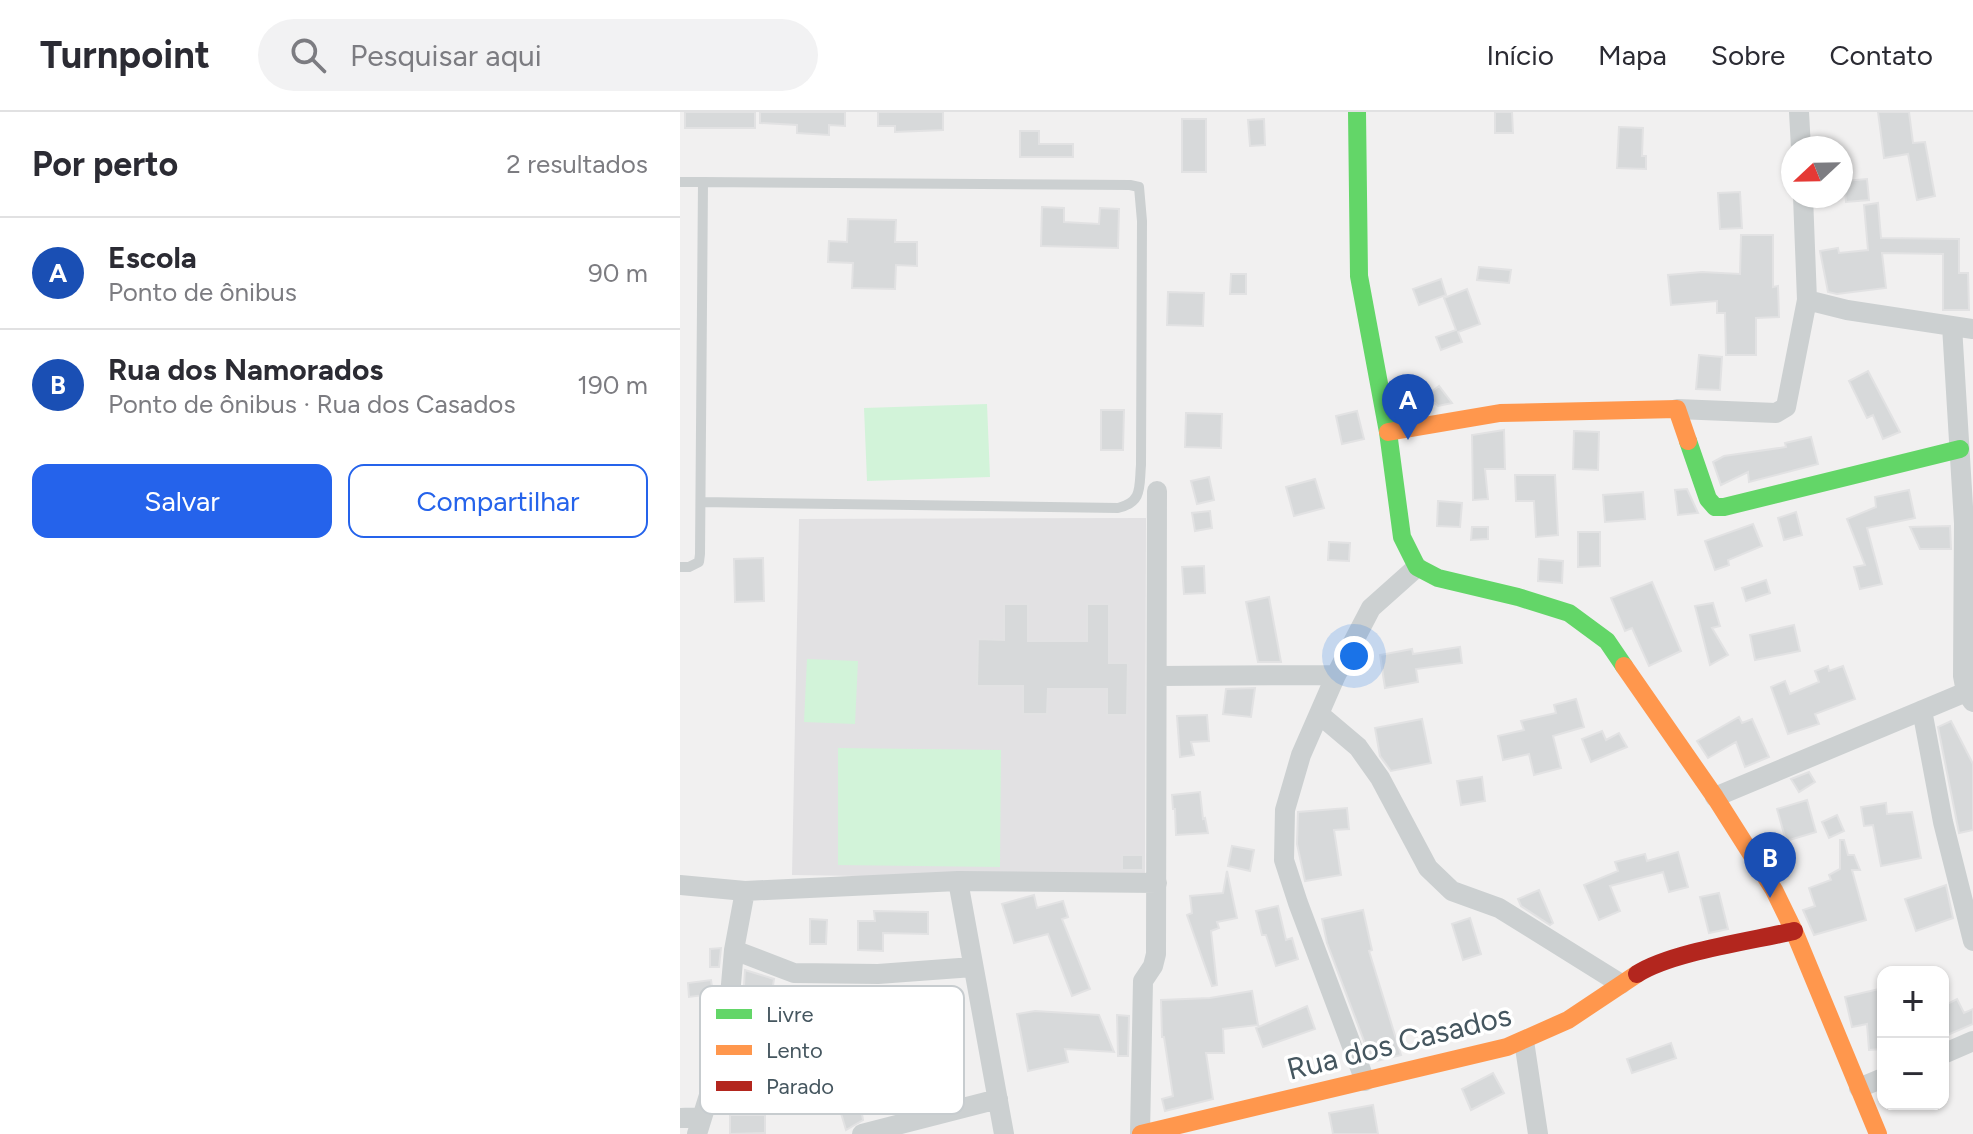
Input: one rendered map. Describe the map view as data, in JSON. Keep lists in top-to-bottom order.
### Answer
{
  "streets": {
    "street": ["Rua dos Casados"]
  },
  "legend": ["Livre", "Lento", "Parado"],
  "north": "left",
  "page": {
    "header": "Turnpoint",
    "search": "Pesquisar aqui",
    "nav": [
      "Início",
      "Mapa",
      "Sobre",
      "Contato"
    ],
    "heading": ["Por perto", "2 resultados"],
    "list": [
      {
        "mark": "A",
        "name": "Escola",
        "note": "Ponto de ônibus",
        "value": "90 m"
      },
      {
        "mark": "B",
        "name": "Rua dos Namorados",
        "note": "Ponto de ônibus · Rua dos Casados",
        "value": "190 m"
      }
    ],
    "pins": ["A", "B"],
    "buttons": ["Salvar", "Compartilhar"],
    "map_buttons": ["+", "−"]
  }
}
